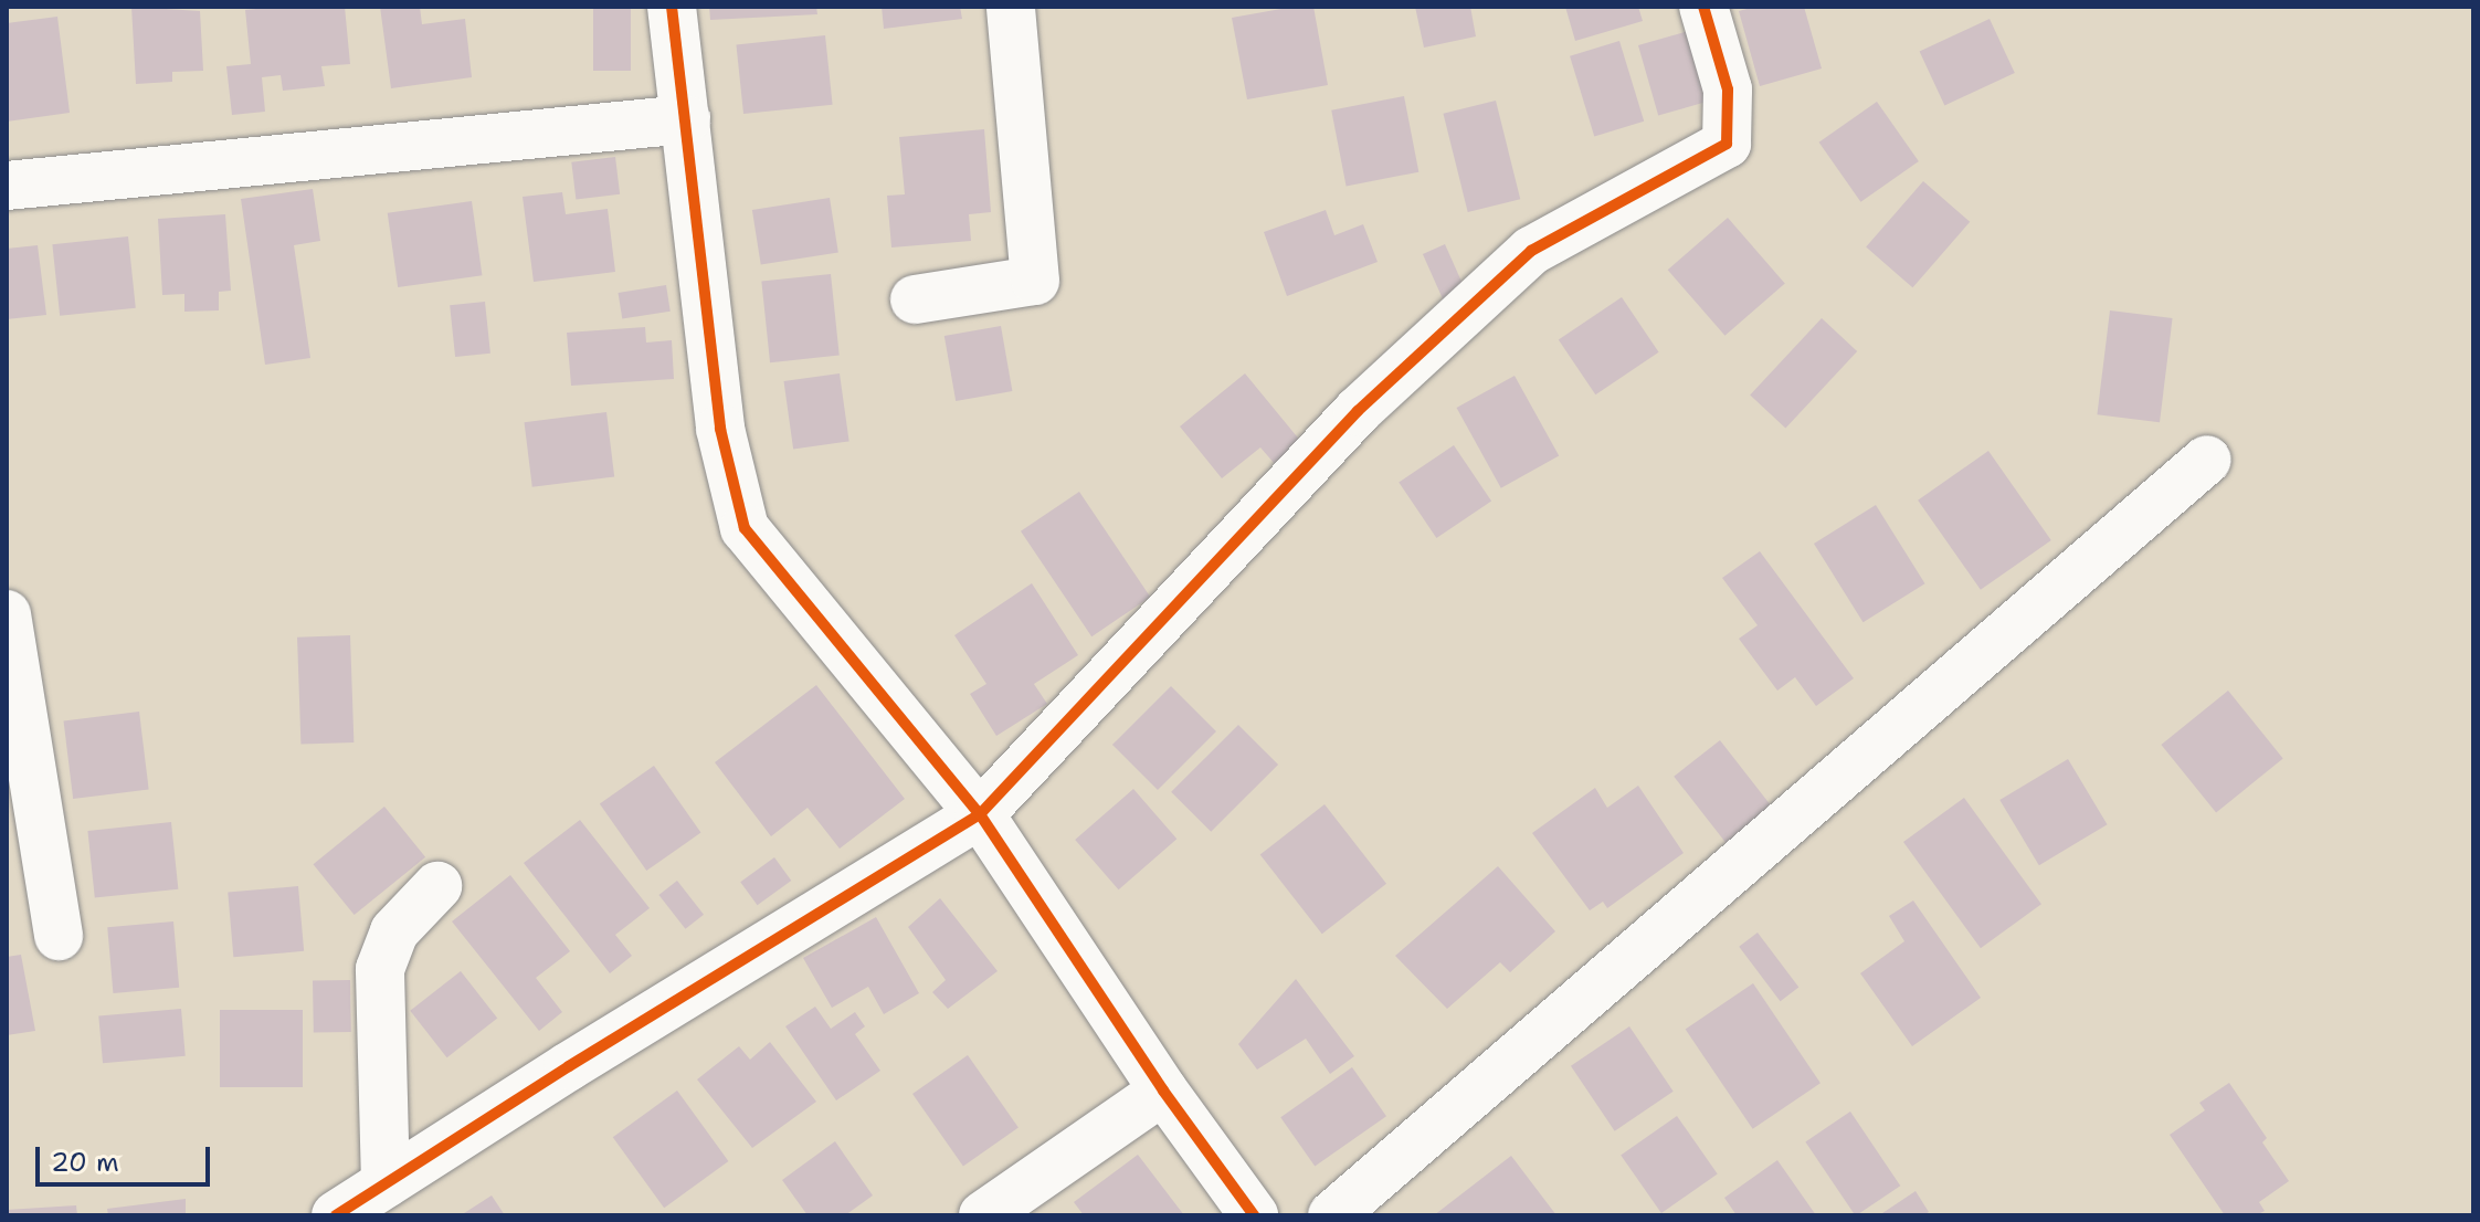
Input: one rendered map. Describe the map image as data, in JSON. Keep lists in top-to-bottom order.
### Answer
{
  "scale_bar": "20 m"
}
